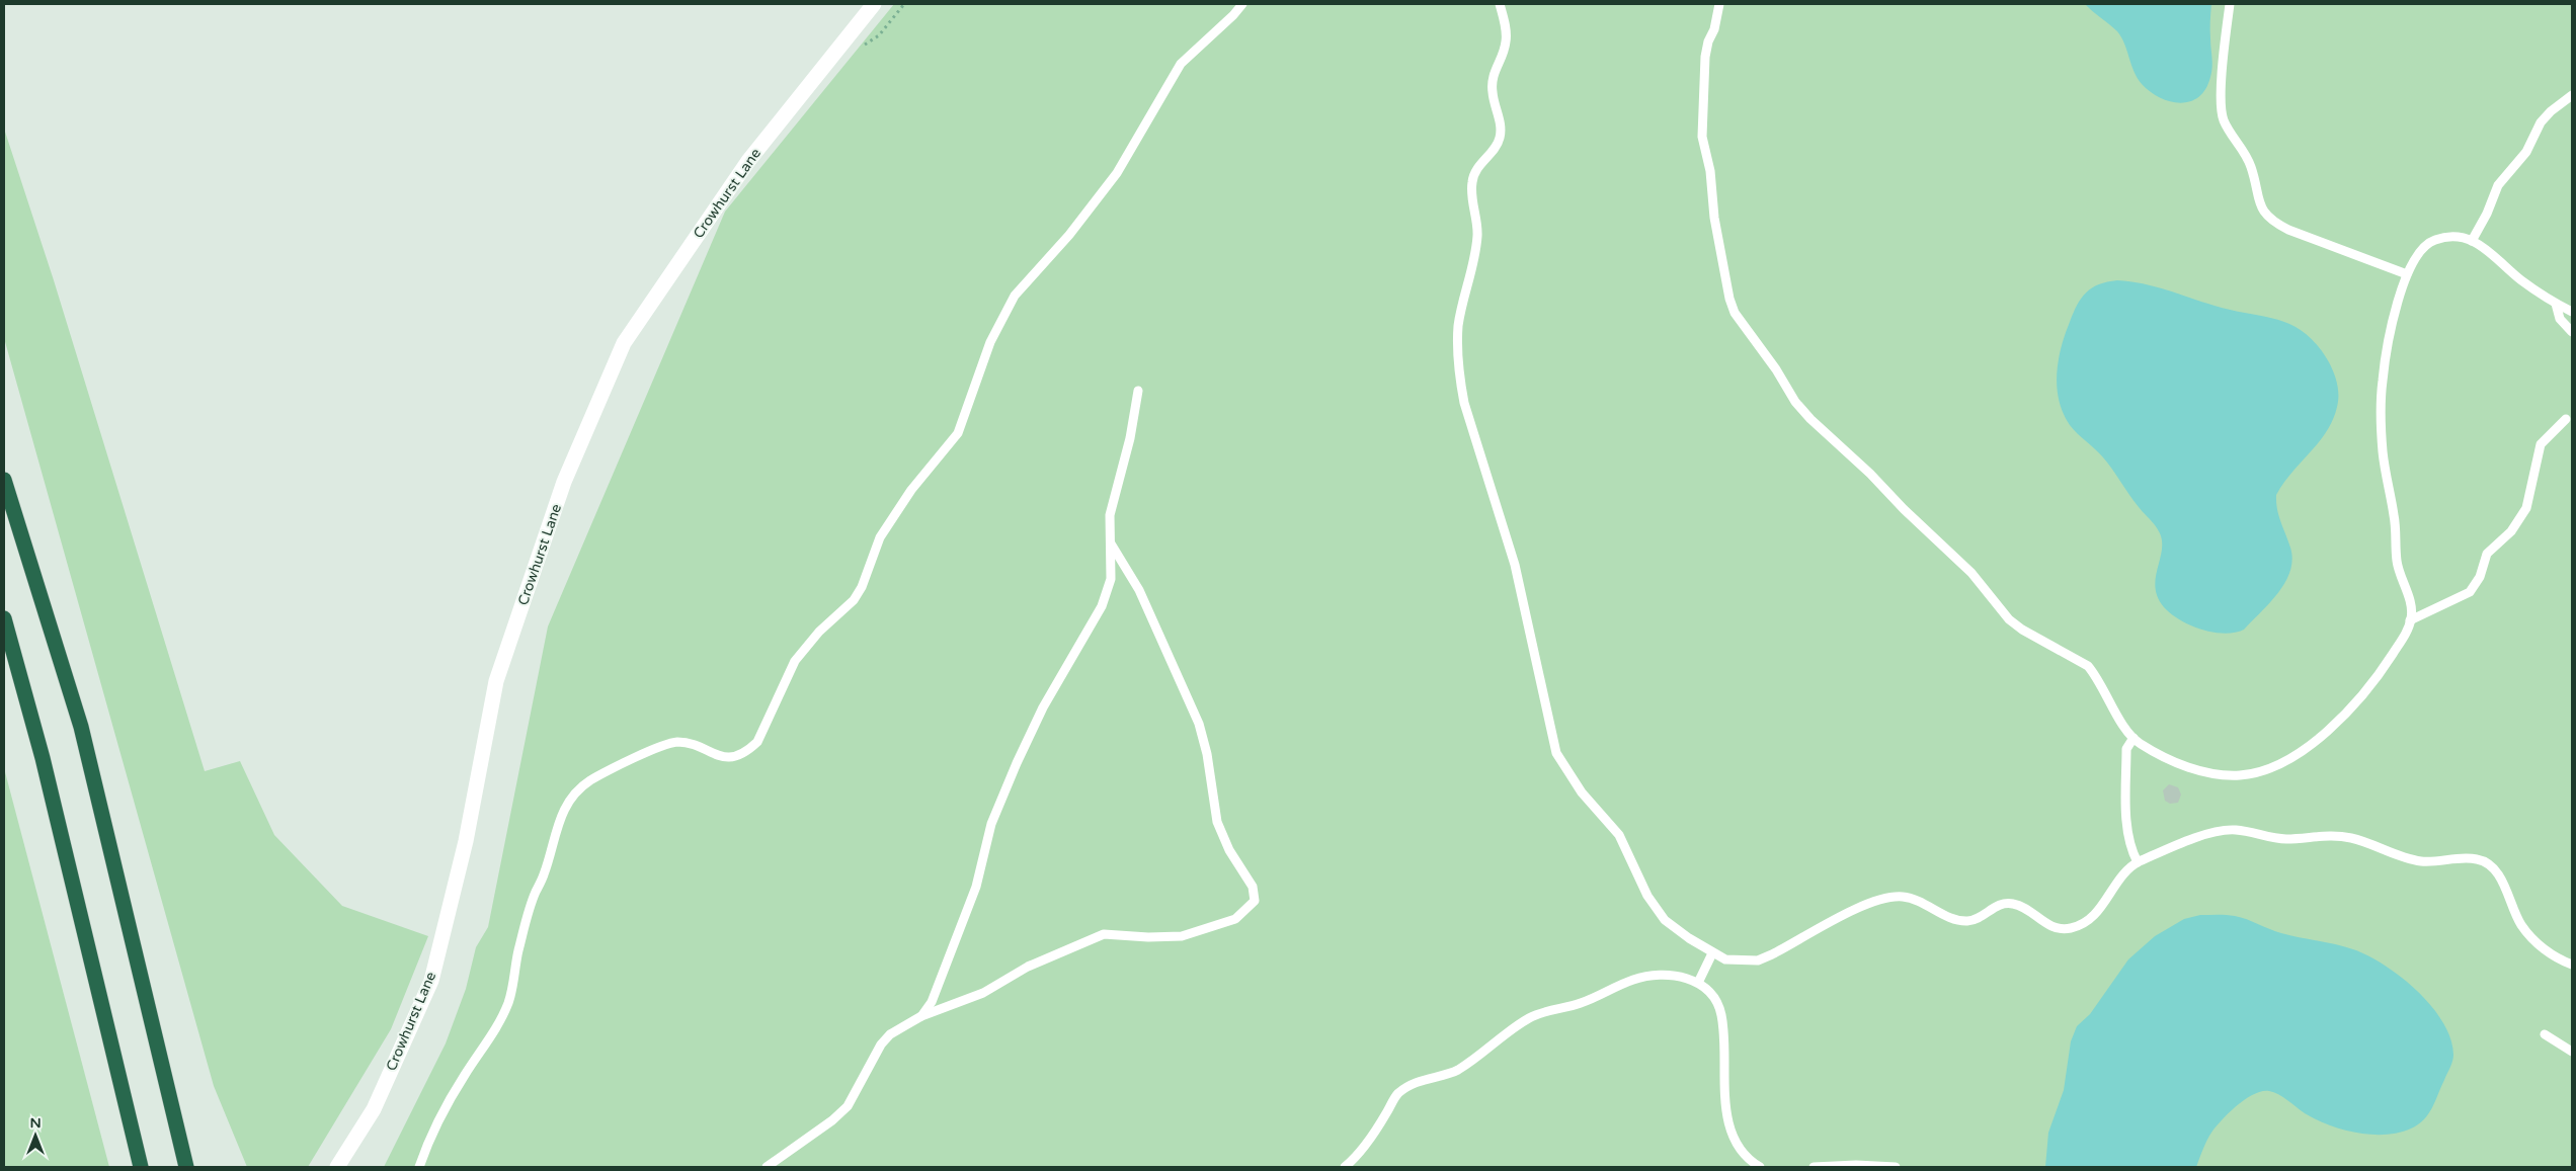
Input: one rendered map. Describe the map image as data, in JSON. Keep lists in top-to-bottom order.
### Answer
{
  "streets": {
    "street": ["Crowhurst Lane"]
  },
  "north": "top"
}
